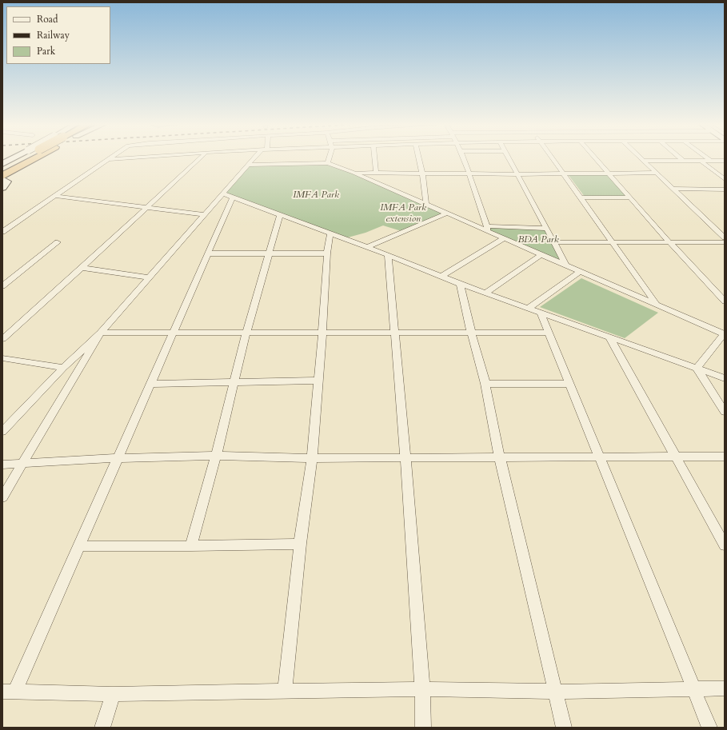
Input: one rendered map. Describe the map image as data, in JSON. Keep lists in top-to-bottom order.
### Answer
{
  "parks": ["IMFA Park", "IMFA Park extension", "BDA Park"],
  "legend": ["Road", "Railway", "Park"]
}
